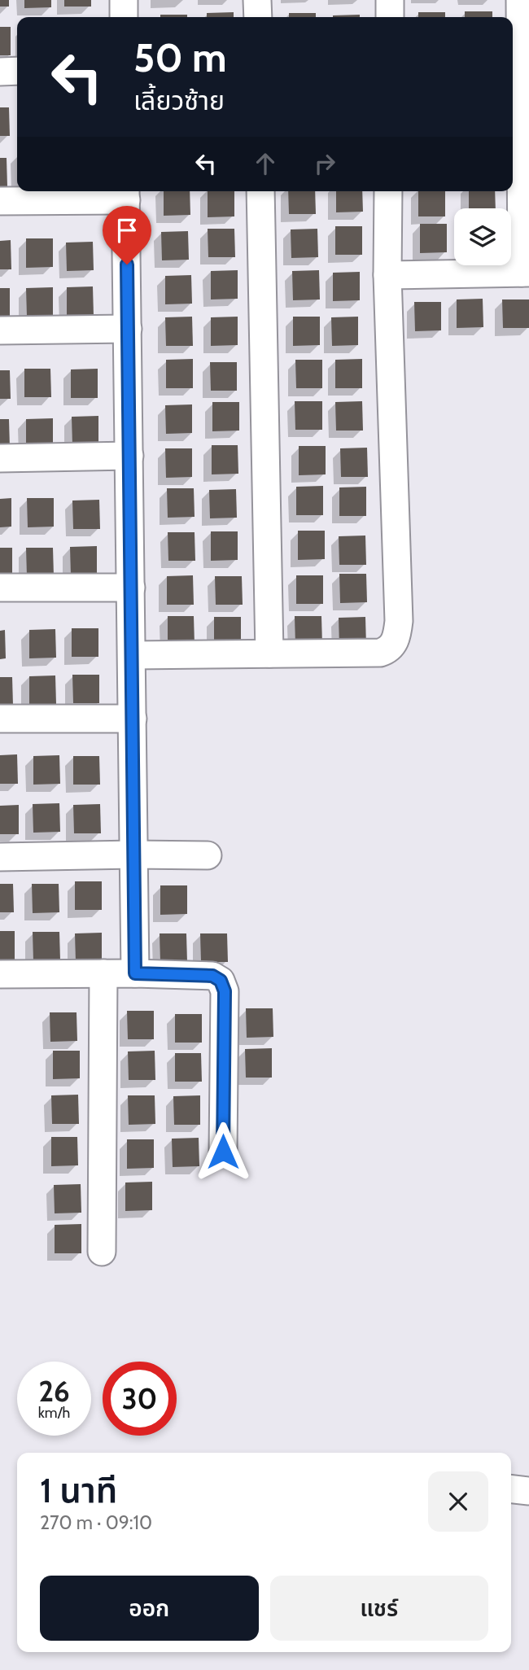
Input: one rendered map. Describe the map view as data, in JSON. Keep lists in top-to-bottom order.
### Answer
{
  "page": {
    "turn": ["50 m", "เลี้ยวซ้าย"],
    "speed": "26 km/h",
    "limit": "30",
    "heading": ["1 นาที", "270 m · 09:10"],
    "buttons": ["ออก", "แชร์"]
  }
}
